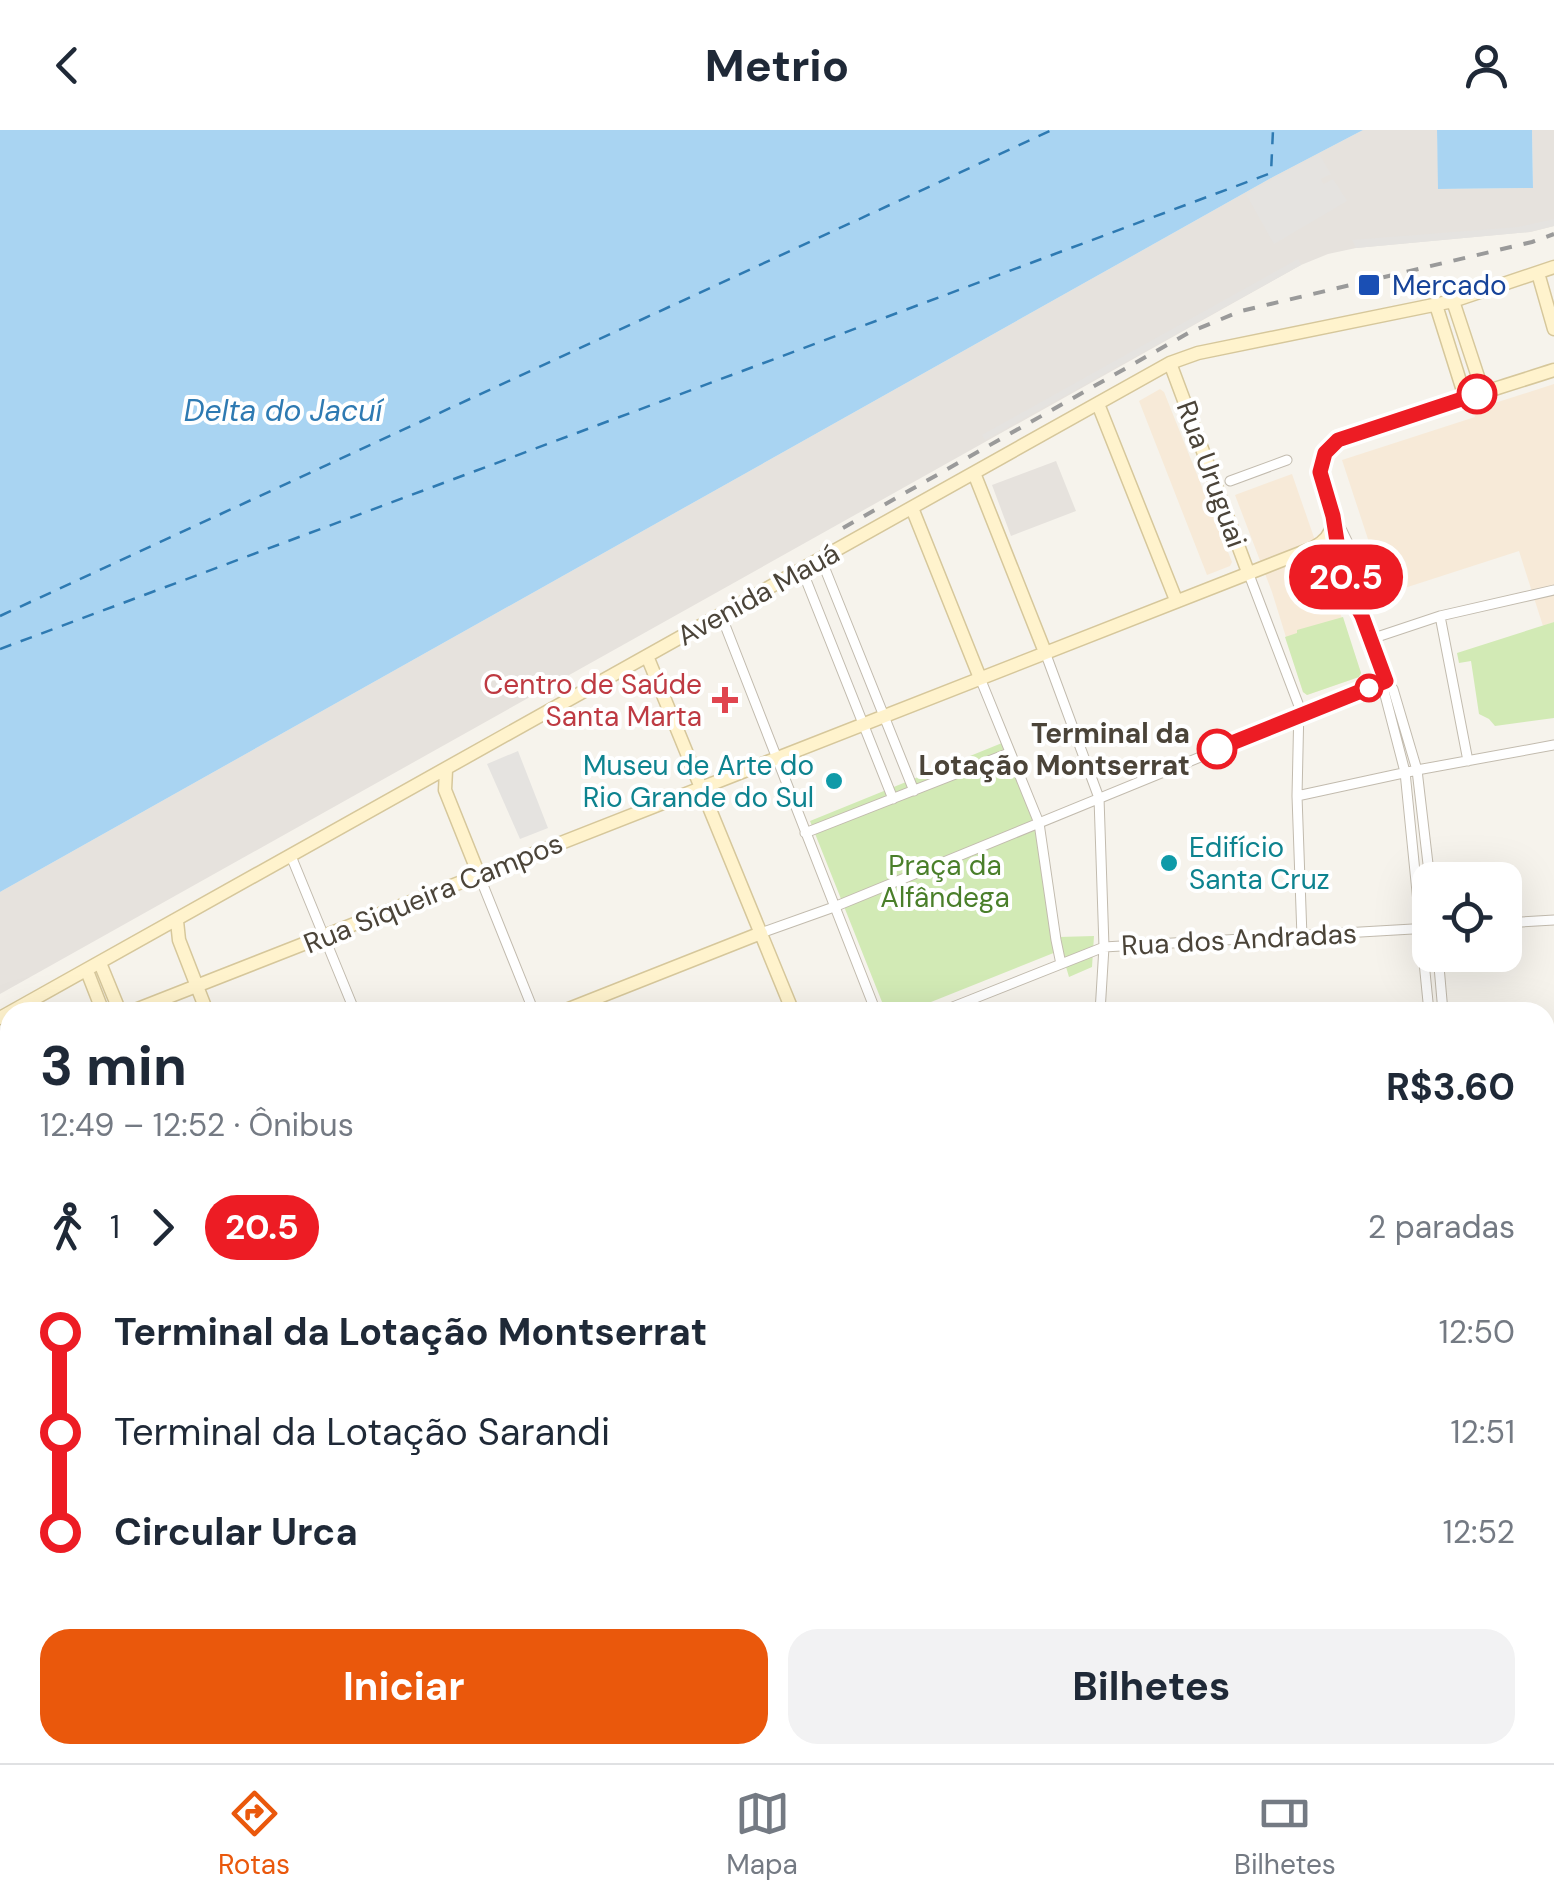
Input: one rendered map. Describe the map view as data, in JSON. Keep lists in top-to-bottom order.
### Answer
{
  "streets": {
    "main road": ["Rua Uruguai", "Avenida Mauá", "Rua Siqueira Campos"],
    "street": ["Rua dos Andradas"]
  },
  "crossings": [
    ["Rua Uruguai", "Avenida Mauá"],
    ["Rua Uruguai", "Rua Siqueira Campos"],
    ["Rua Uruguai", "Rua dos Andradas"]
  ],
  "water": ["Delta do Jacuí"],
  "parks": ["Praça da Alfândega"],
  "places": {
    "transit": ["Mercado"],
    "health": ["Centro de Saúde Santa Marta"],
    "other": ["Terminal da Lotação Montserrat", "Museu de Arte do Rio Grande do Sul", "Edifício Santa Cruz"]
  },
  "lines": ["bus line 20.5"],
  "page": {
    "header": "Metrio",
    "on_map": "20.5",
    "heading": ["3 min", "12:49 – 12:52 · Ônibus", "R$3.60"],
    "legs": ["1", "20.5", "2 paradas"],
    "list": [
      {
        "name": "Terminal da Lotação Montserrat",
        "value": "12:50"
      },
      {
        "name": "Terminal da Lotação Sarandi",
        "value": "12:51"
      },
      {
        "name": "Circular Urca",
        "value": "12:52"
      }
    ],
    "buttons": ["Iniciar", "Bilhetes"],
    "tabs": ["Rotas", "Mapa", "Bilhetes"]
  }
}
